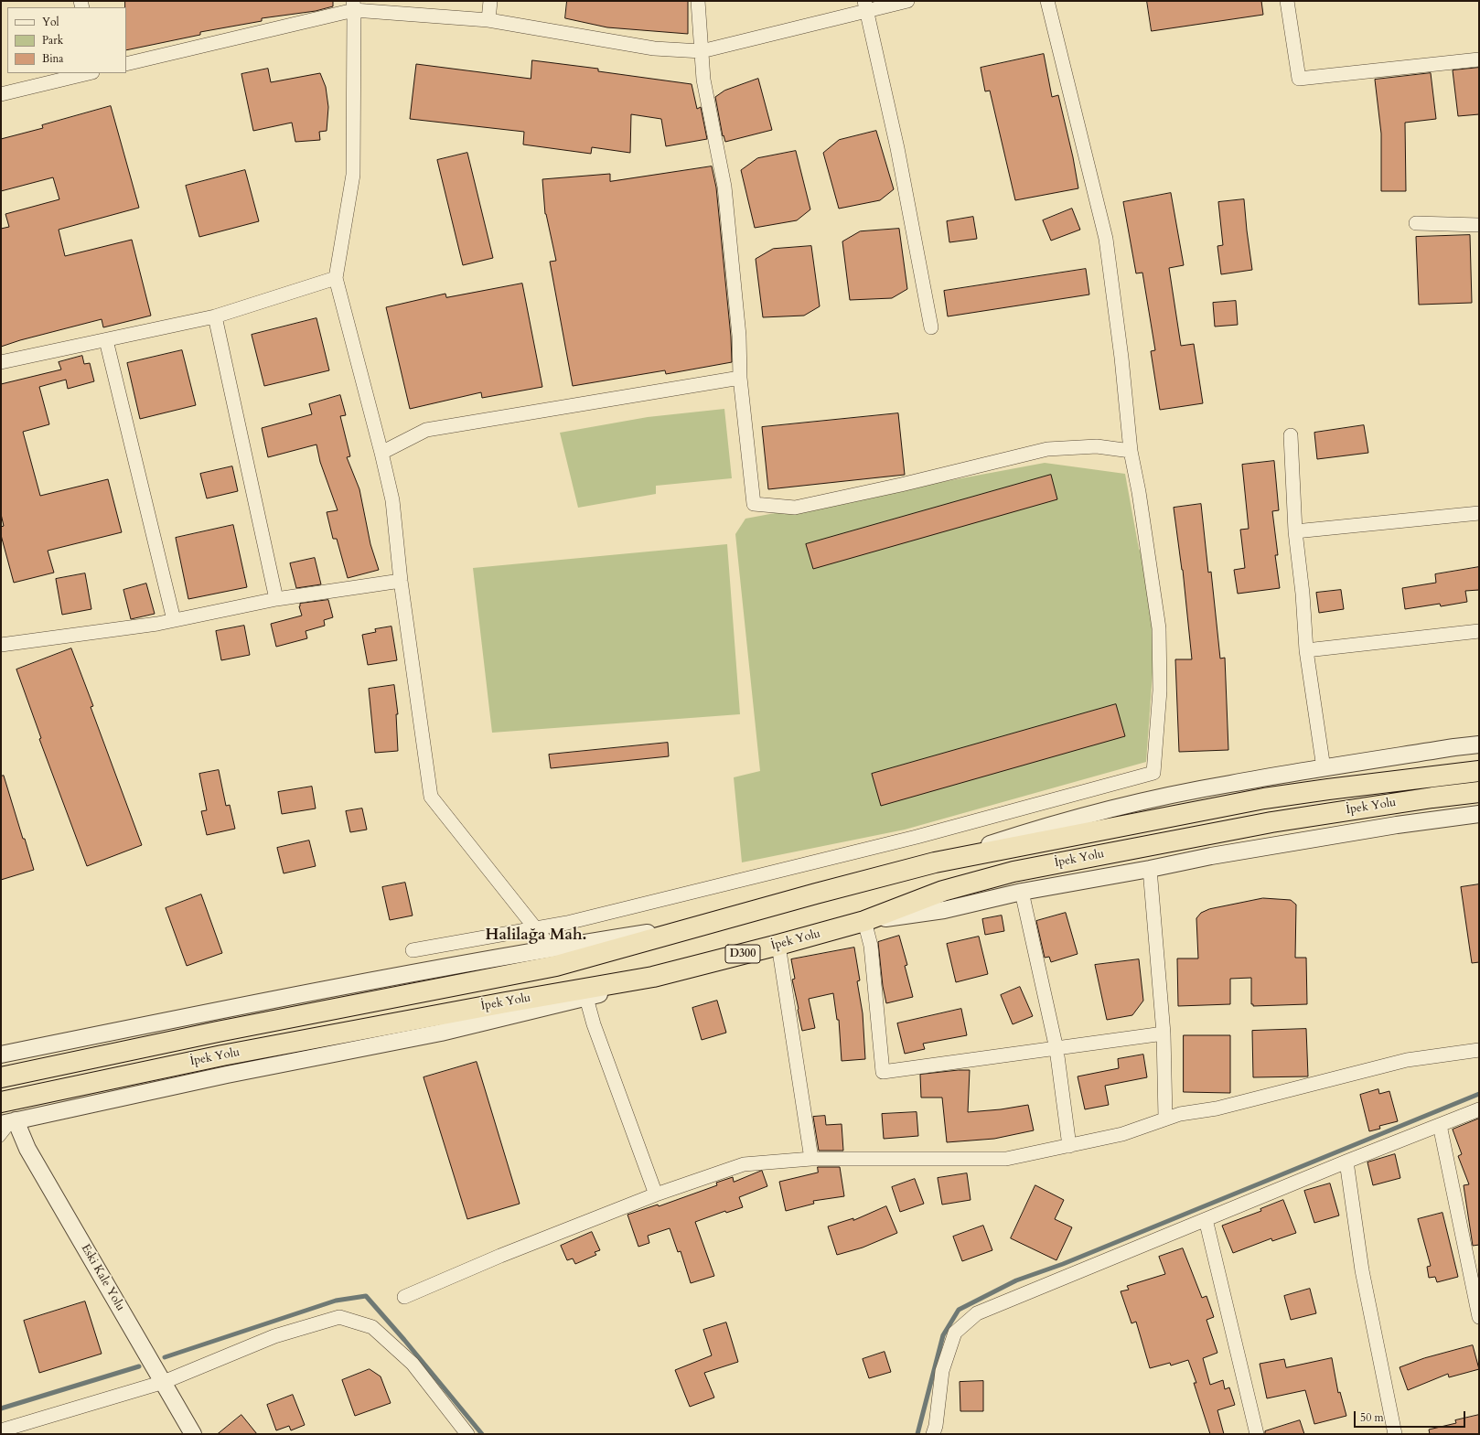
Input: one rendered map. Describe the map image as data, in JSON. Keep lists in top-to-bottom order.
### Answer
{
  "streets": {
    "highway": ["İpek Yolu", "D300"],
    "street": ["Eski Kale Yolu"]
  },
  "districts": ["Halilağa Mah."],
  "legend": ["Yol", "Park", "Bina"],
  "scale_bar": "50 m"
}
